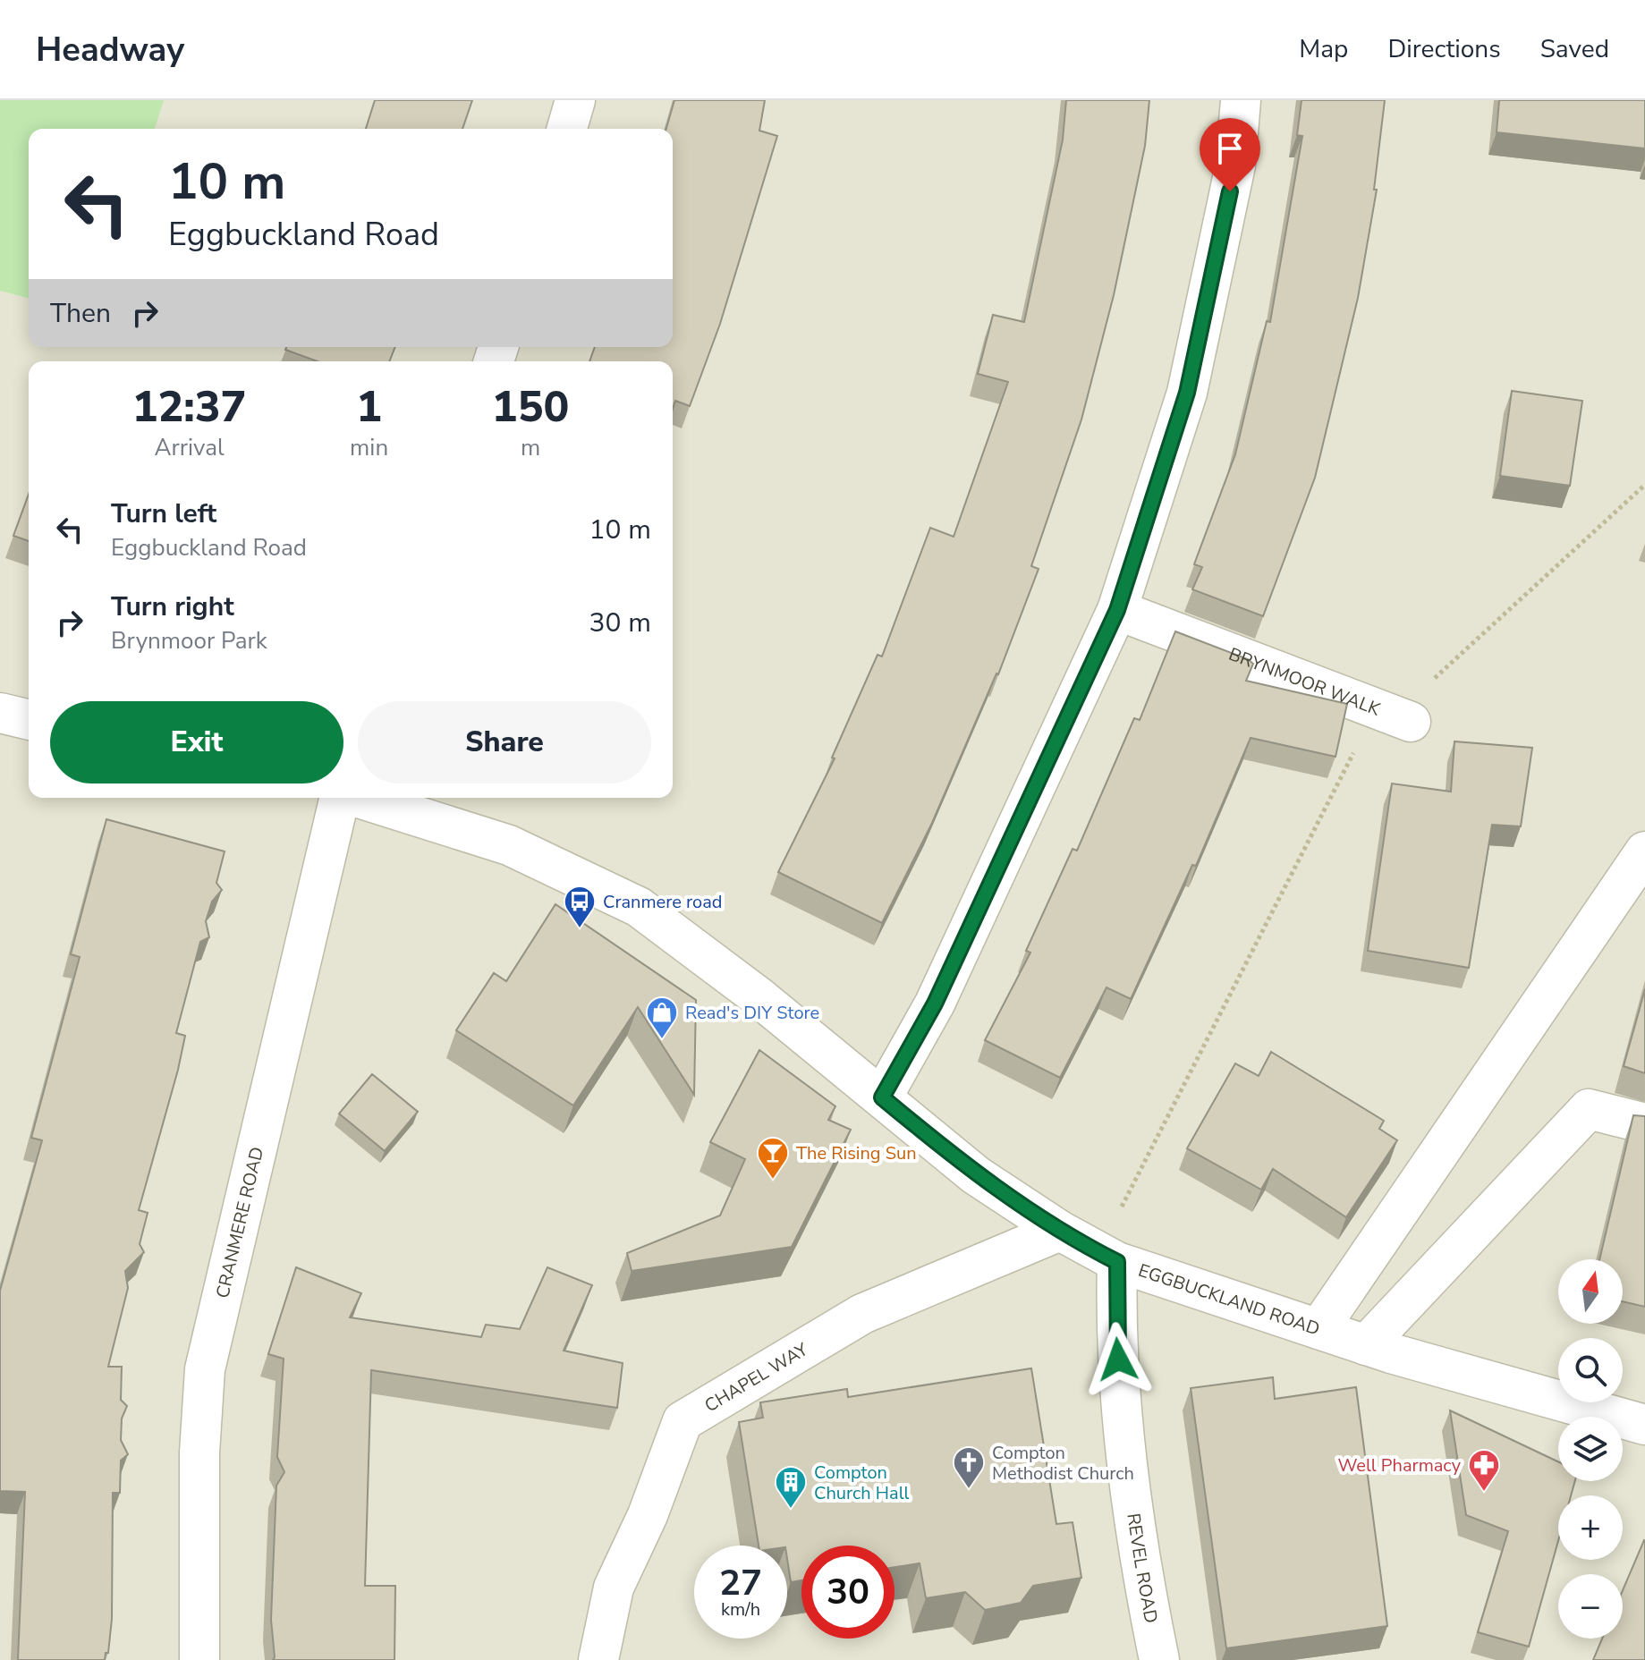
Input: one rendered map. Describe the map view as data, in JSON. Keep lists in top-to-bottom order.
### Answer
{
  "streets": {
    "street": [
      "BRYNMOOR WALK",
      "CRANMERE ROAD",
      "EGGBUCKLAND ROAD",
      "CHAPEL WAY",
      "REVEL ROAD"
    ]
  },
  "crossings": [
    ["EGGBUCKLAND ROAD", "CHAPEL WAY"],
    ["EGGBUCKLAND ROAD", "REVEL ROAD"]
  ],
  "places": {
    "bus stop": ["Cranmere road"],
    "shop": ["Read's DIY Store"],
    "bar": ["The Rising Sun"],
    "church": ["Compton Methodist Church"],
    "pharmacy": ["Well Pharmacy"],
    "building": ["Compton Church Hall"]
  },
  "north": "top",
  "page": {
    "header": "Headway",
    "nav": ["Map", "Directions", "Saved"],
    "turn": ["10 m", "Eggbuckland Road"],
    "then": "Then",
    "eta": [
      "12:37",
      "Arrival",
      "1",
      "min",
      "150",
      "m"
    ],
    "list": [
      {
        "name": "Turn left",
        "note": "Eggbuckland Road",
        "value": "10 m"
      },
      {
        "name": "Turn right",
        "note": "Brynmoor Park",
        "value": "30 m"
      }
    ],
    "buttons": ["Exit", "Share"],
    "map_buttons": ["+", "−"],
    "speed": "27 km/h",
    "limit": "30"
  }
}
